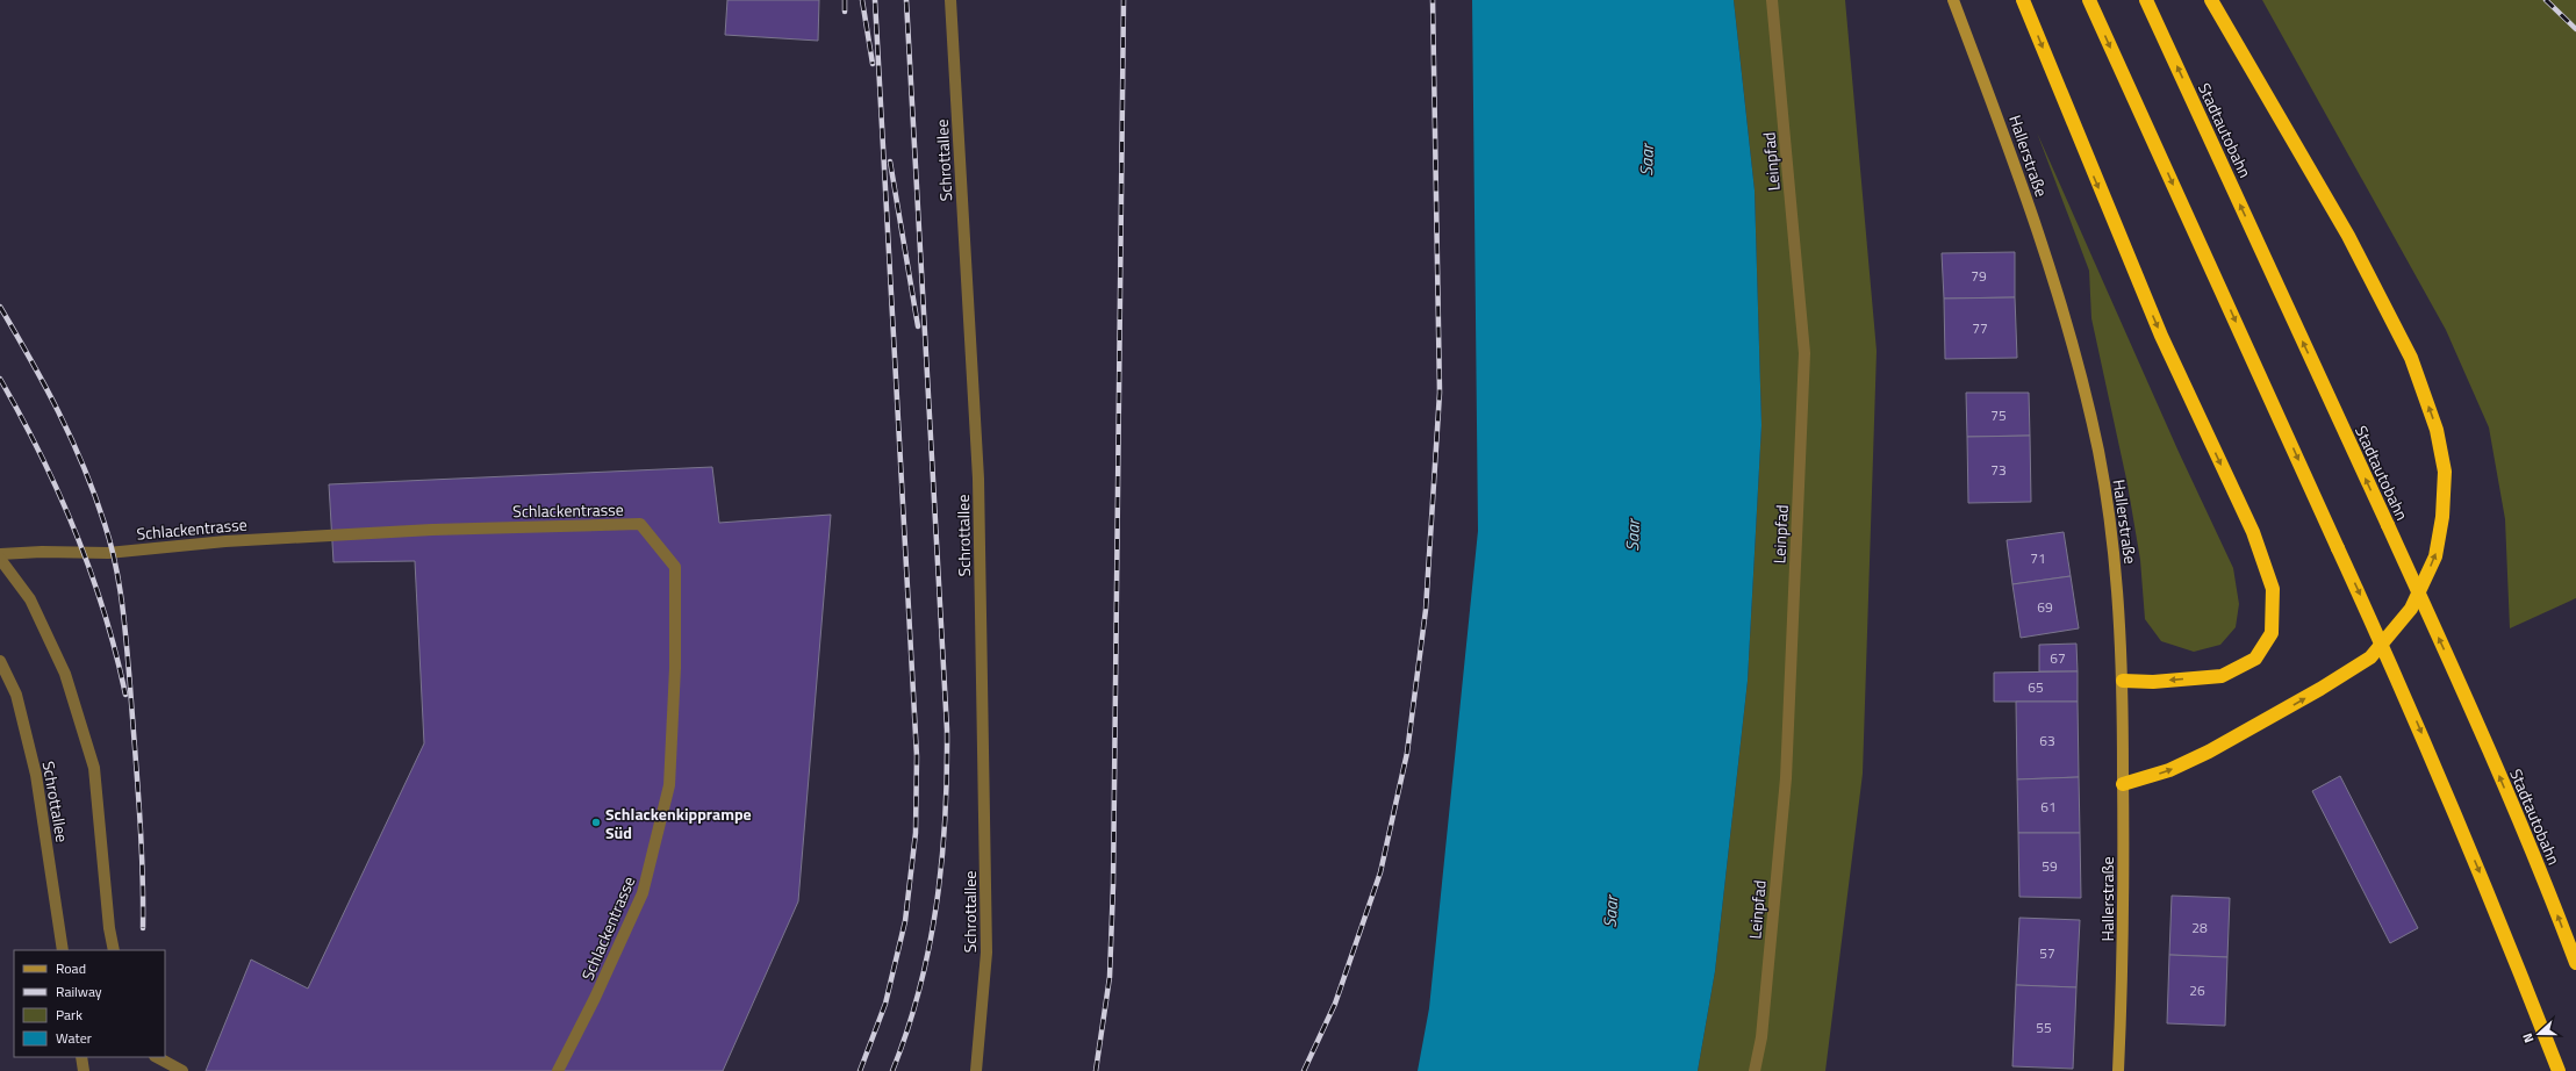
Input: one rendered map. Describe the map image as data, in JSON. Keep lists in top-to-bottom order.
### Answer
{
  "streets": {
    "highway": ["Stadtautobahn"],
    "street": ["Hallerstraße"],
    "lane": ["Schrottallee", "Leinpfad", "Schlackentrasse"]
  },
  "water": ["Saar"],
  "places": ["Schlackenkipprampe Süd"],
  "house_numbers": [
    "79",
    "77",
    "75",
    "73",
    "71",
    "69",
    "67",
    "65",
    "63",
    "61",
    "59",
    "28",
    "57",
    "26",
    "55"
  ],
  "legend": [
    "Road",
    "Railway",
    "Park",
    "Water"
  ],
  "north": "left"
}
